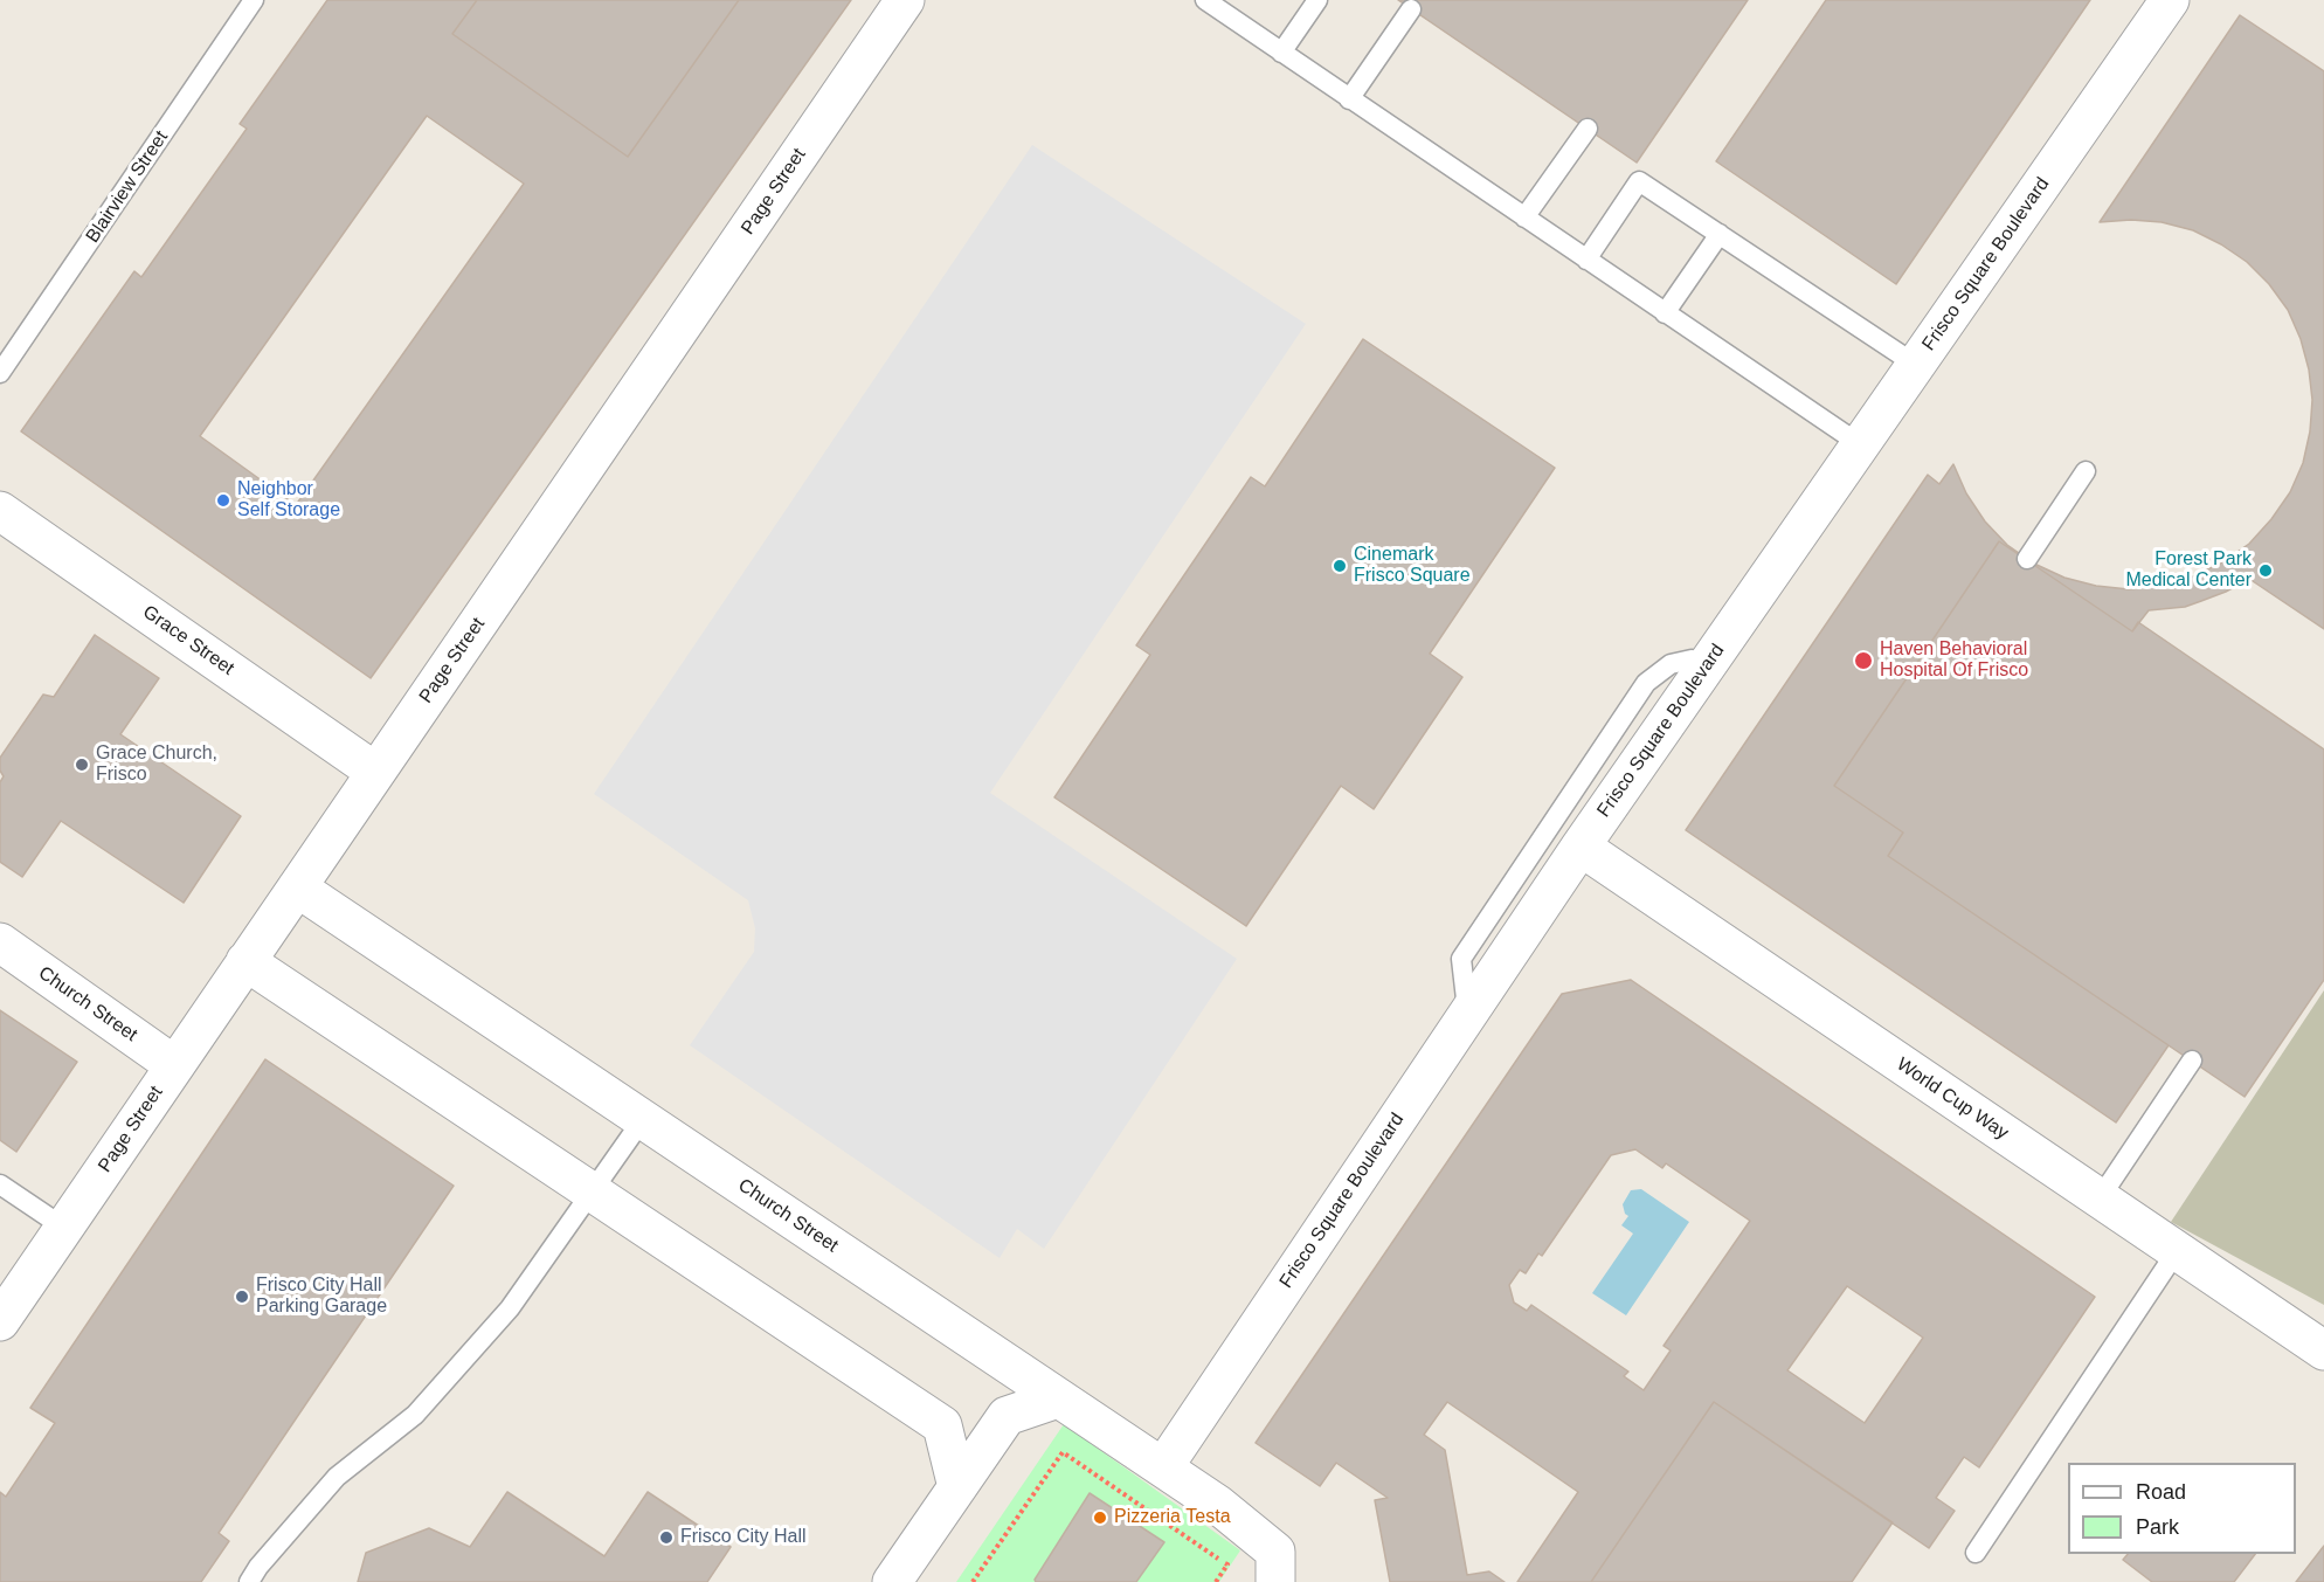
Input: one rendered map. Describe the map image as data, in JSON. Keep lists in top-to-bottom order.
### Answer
{
  "streets": {
    "street": [
      "Page Street",
      "Frisco Square Boulevard",
      "Grace Street",
      "Church Street",
      "World Cup Way"
    ],
    "lane": ["Blairview Street"]
  },
  "crossings": [
    ["Page Street", "Grace Street"],
    ["Page Street", "Church Street"],
    ["Frisco Square Boulevard", "Church Street"],
    ["Frisco Square Boulevard", "World Cup Way"]
  ],
  "places": [
    "Neighbor Self Storage",
    "Cinemark Frisco Square",
    "Forest Park Medical Center",
    "Haven Behavioral Hospital Of Frisco",
    "Grace Church, Frisco",
    "Frisco City Hall Parking Garage",
    "Pizzeria Testa",
    "Frisco City Hall"
  ],
  "legend": ["Road", "Park"]
}
